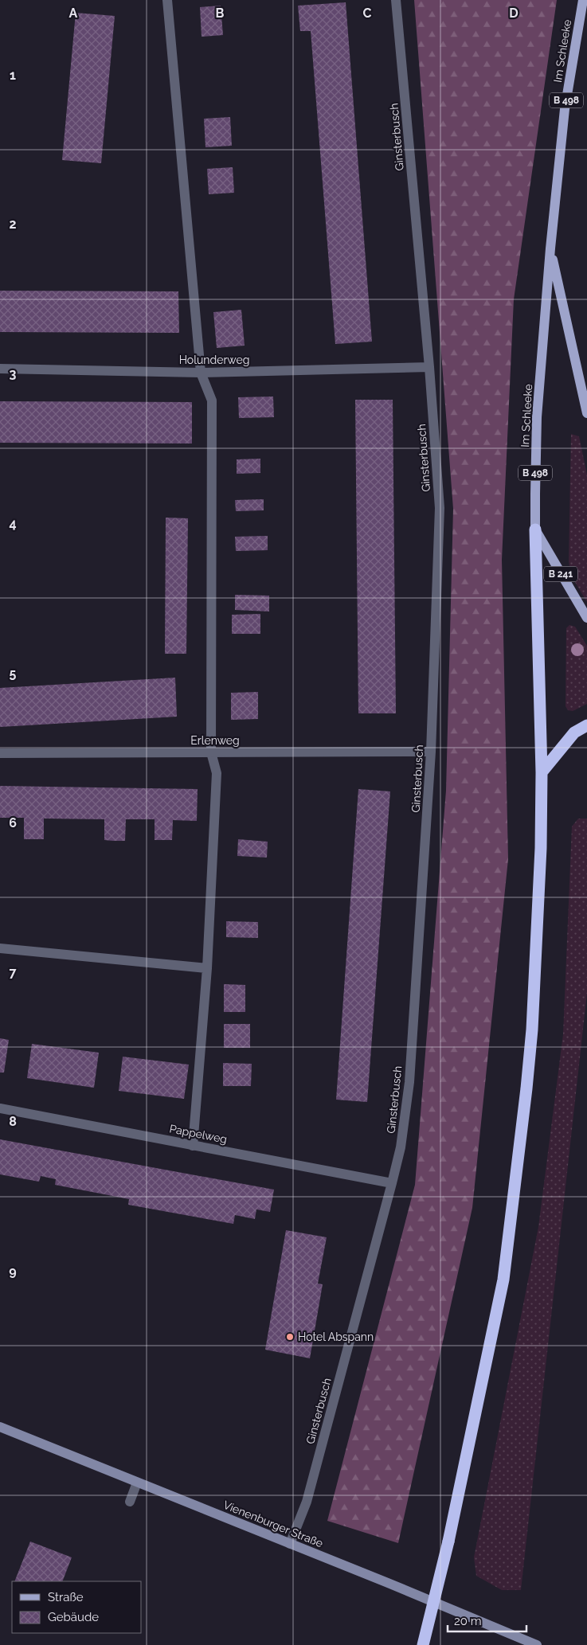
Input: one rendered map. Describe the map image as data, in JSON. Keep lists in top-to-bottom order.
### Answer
{
  "streets": {
    "main road": ["Im Schleeke", "B 498", "B 241"],
    "street": [
      "Ginsterbusch",
      "Holunderweg",
      "Erlenweg",
      "Pappelweg",
      "Vienenburger Straße"
    ]
  },
  "crossings": [
    ["Im Schleeke", "B 241"],
    ["Ginsterbusch", "Holunderweg"],
    ["Ginsterbusch", "Erlenweg"],
    ["Ginsterbusch", "Pappelweg"],
    ["Ginsterbusch", "Vienenburger Straße"]
  ],
  "places": ["Hotel Abspann"],
  "legend": ["Straße", "Gebäude"],
  "scale_bar": "20 m",
  "grid": {
    "columns": [
      "A",
      "B",
      "C",
      "D"
    ],
    "rows": [
      "1",
      "2",
      "3",
      "4",
      "5",
      "6",
      "7",
      "8",
      "9"
    ]
  }
}
